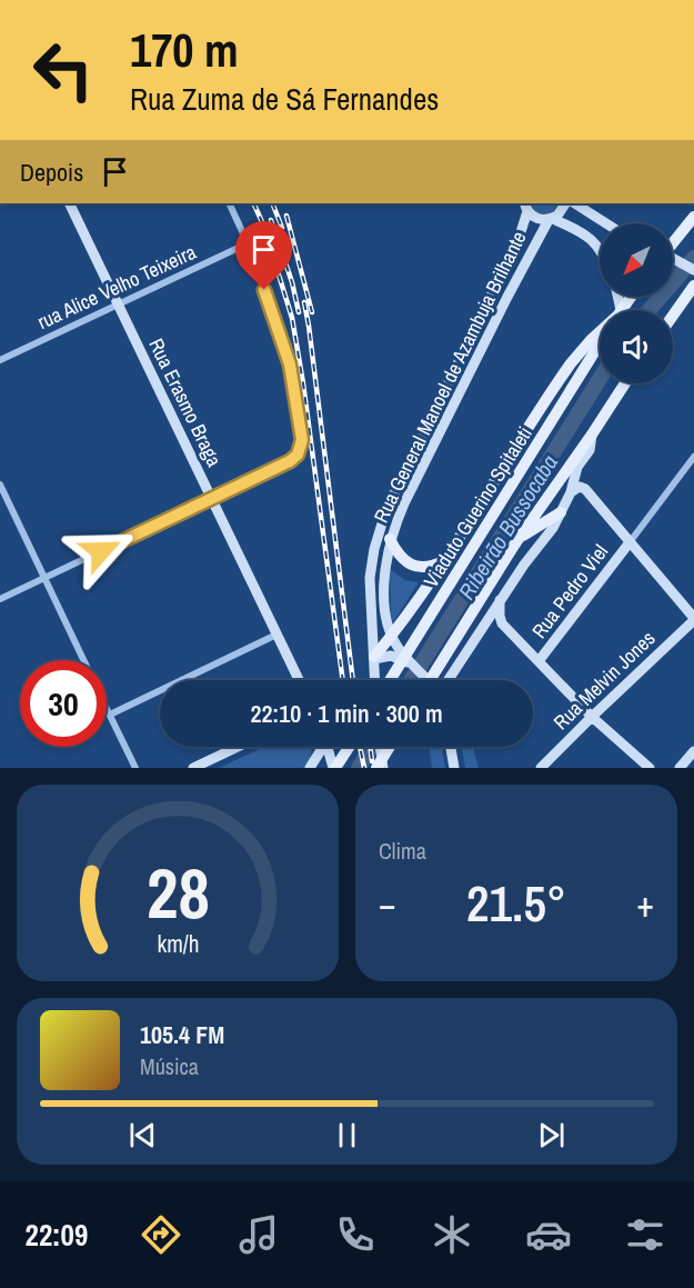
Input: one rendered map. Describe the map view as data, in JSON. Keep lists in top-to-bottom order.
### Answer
{
  "streets": {
    "main road": [
      "Rua General Manoel de Azambuja Brilhante",
      "Rua Erasmo Braga",
      "Viaduto Guerino Spitaleti",
      "Rua Pedro Viel",
      "Rua Melvin Jones"
    ],
    "street": ["rua Alice Velho Teixeira"]
  },
  "crossings": [
    ["rua Alice Velho Teixeira", "Rua Erasmo Braga"]
  ],
  "water": ["Ribeirão Bussocaba"],
  "north": "bottom left",
  "page": {
    "turn": ["170 m", "Rua Zuma de Sá Fernandes"],
    "then": "Depois",
    "limit": "30",
    "trip": "22:10 · 1 min · 300 m",
    "tile": "Clima",
    "heat": ["−", "21.5°", "+"],
    "song": ["105.4 FM", "Música"],
    "tabs": "22:09",
    "gauge": ["28", "km/h"]
  }
}
